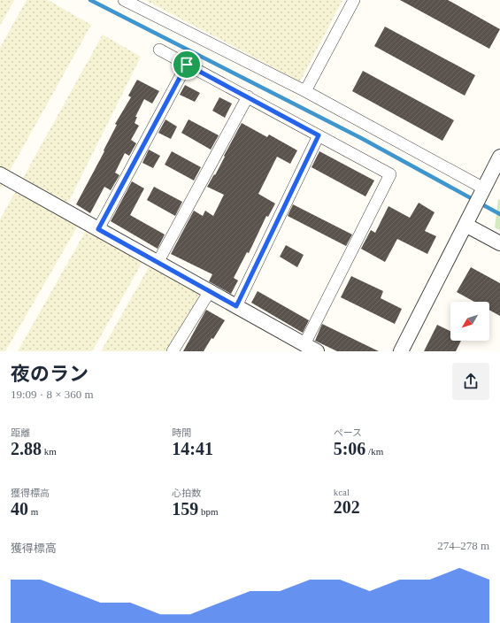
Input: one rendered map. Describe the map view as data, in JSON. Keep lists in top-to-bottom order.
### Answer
{
  "north": "bottom left",
  "page": {
    "heading": ["夜のラン", "19:09 · 8 × 360 m"],
    "stats": [
      ["距離", "2.88 km"],
      ["時間", "14:41"],
      ["ペース", "5:06 /km"],
      ["獲得標高", "40 m"],
      ["心拍数", "159 bpm"],
      ["kcal", "202"]
    ],
    "chart": ["獲得標高", "274–278 m"]
  }
}
